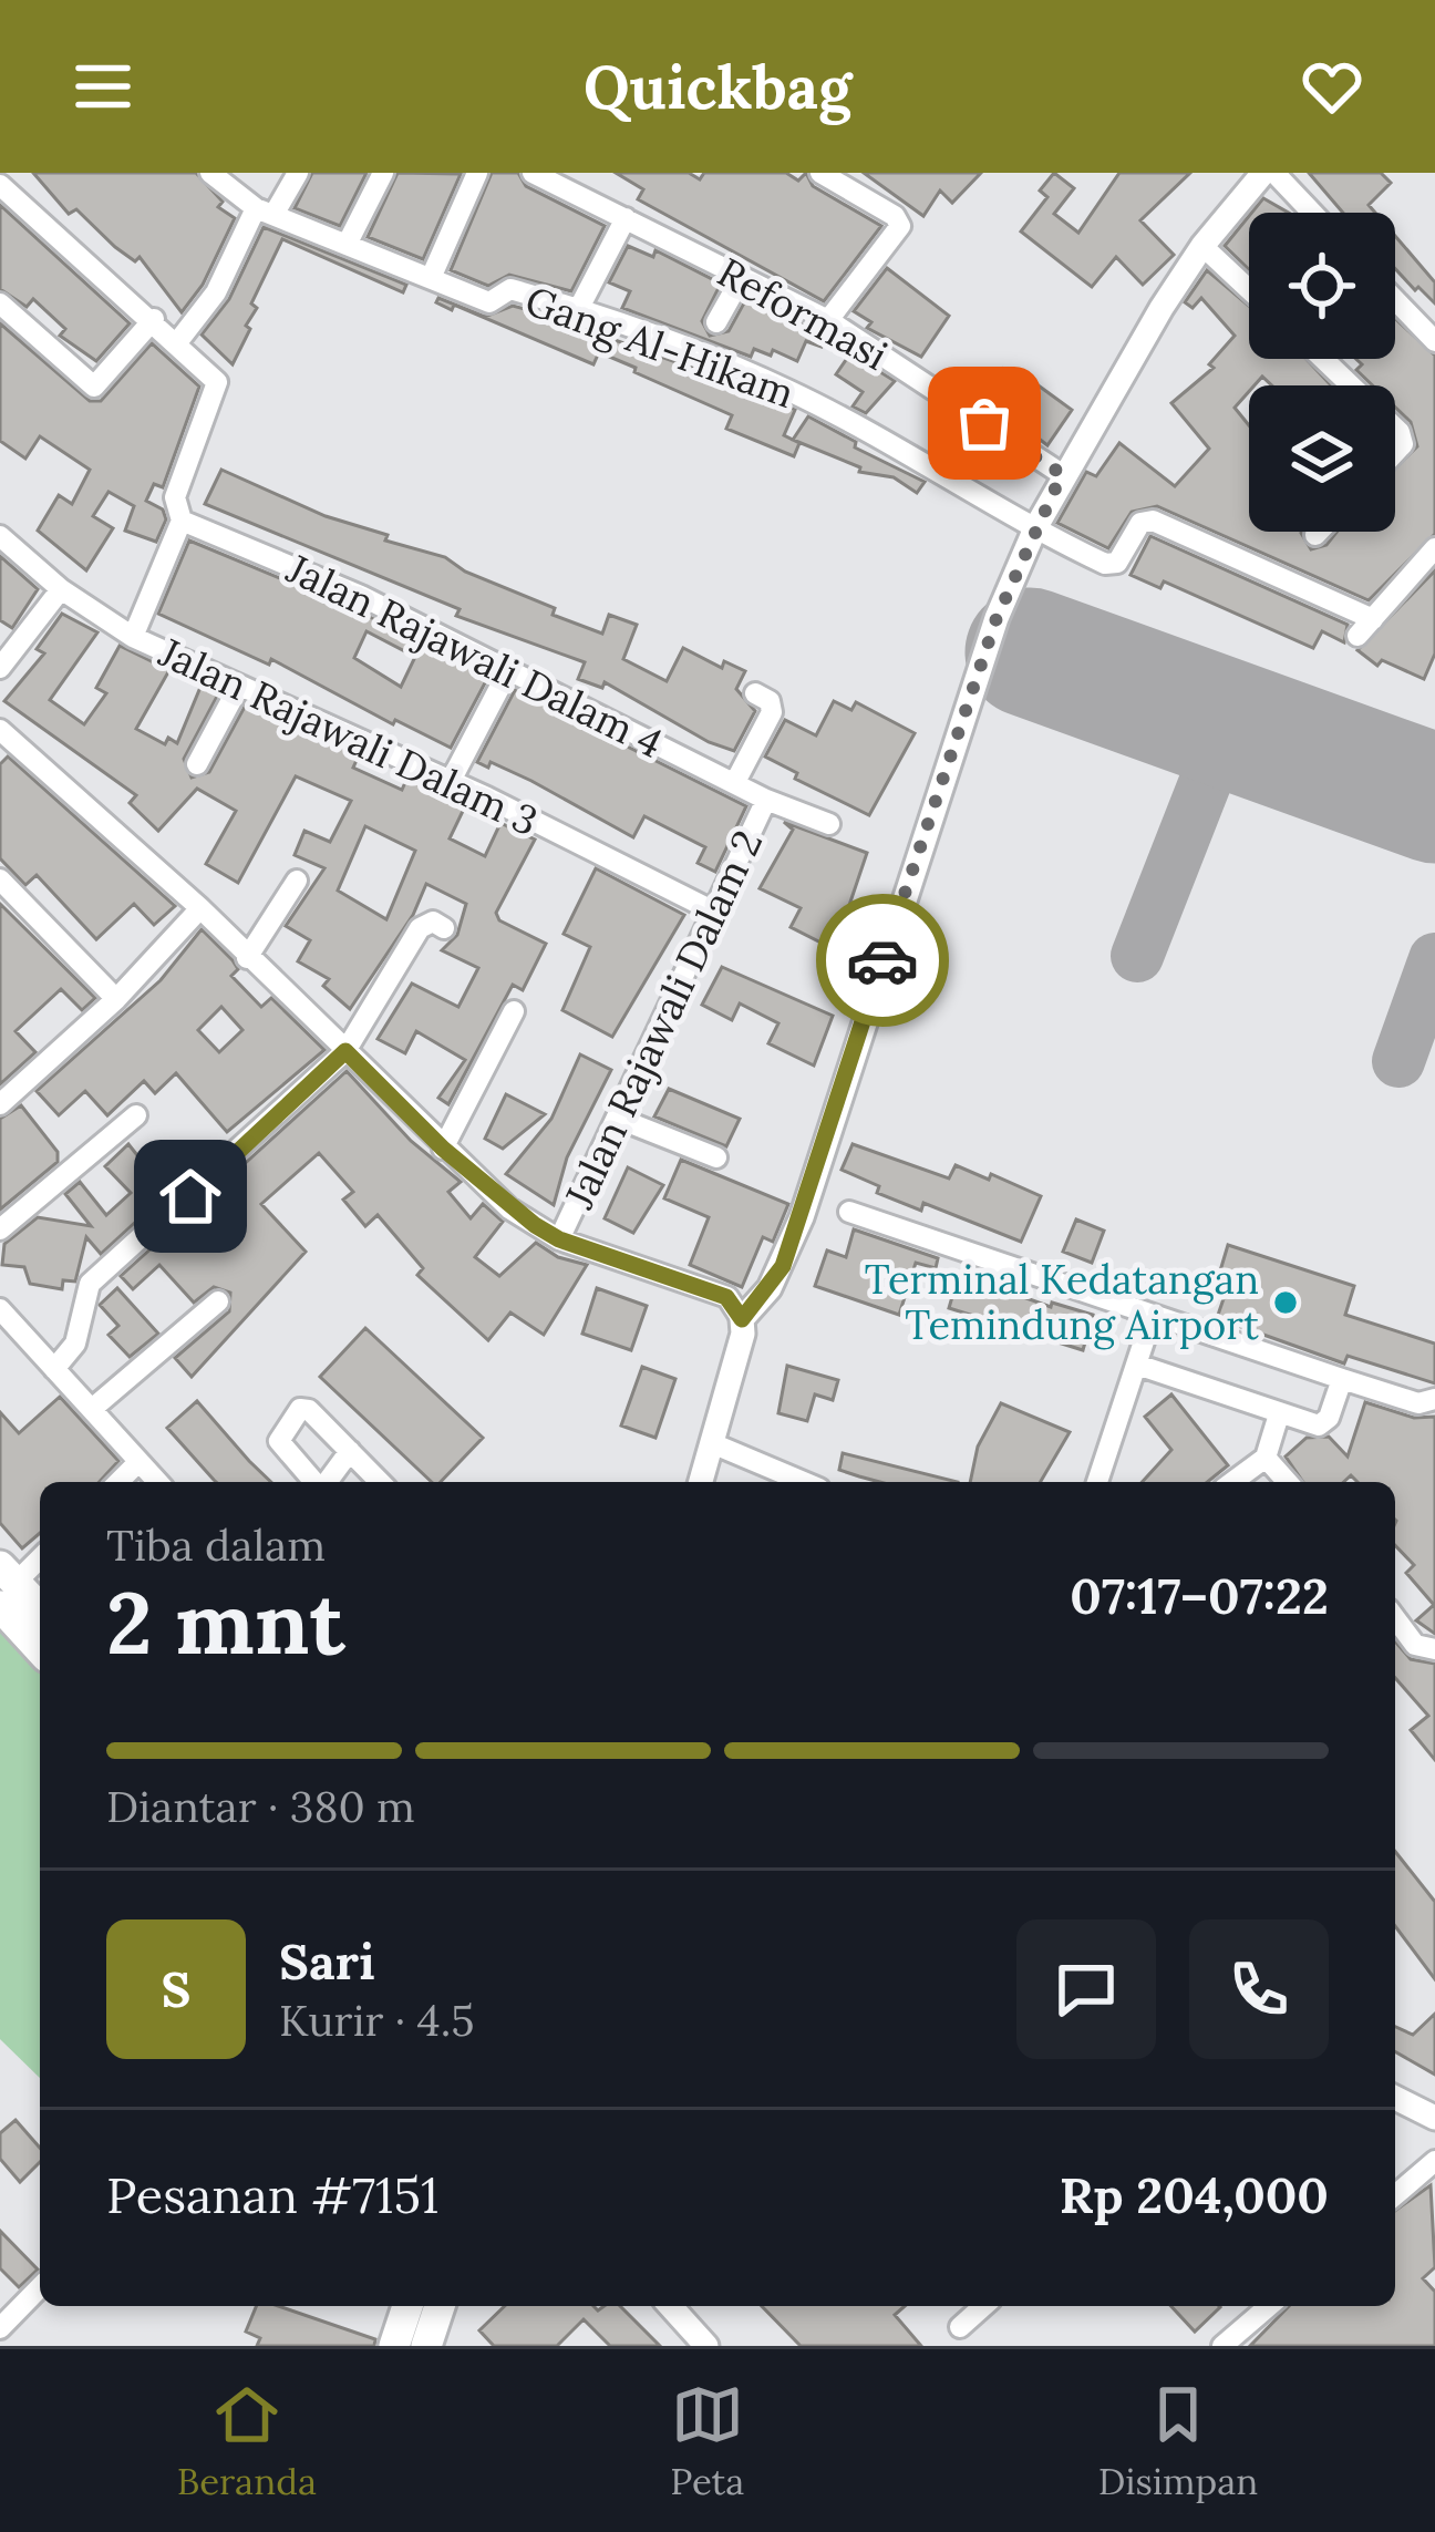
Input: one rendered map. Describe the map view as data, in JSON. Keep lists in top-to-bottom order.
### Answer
{
  "streets": {
    "street": [
      "Reformasi",
      "Gang Al-Hikam",
      "Jalan Rajawali Dalam 4",
      "Jalan Rajawali Dalam 3",
      "Jalan Rajawali Dalam 2"
    ]
  },
  "crossings": [
    ["Jalan Rajawali Dalam 4", "Jalan Rajawali Dalam 2"],
    ["Jalan Rajawali Dalam 3", "Jalan Rajawali Dalam 2"]
  ],
  "places": ["Terminal Kedatangan Temindung Airport"],
  "page": {
    "header": "Quickbag",
    "heading": ["2 mnt", "Tiba dalam", "07:17–07:22"],
    "panel": [
      "Sari",
      "Kurir · 4.5",
      "Pesanan #7151",
      "Rp 204,000"
    ],
    "bar": "Diantar · 380 m",
    "round": "S",
    "tabs": ["Beranda", "Peta", "Disimpan"]
  }
}
